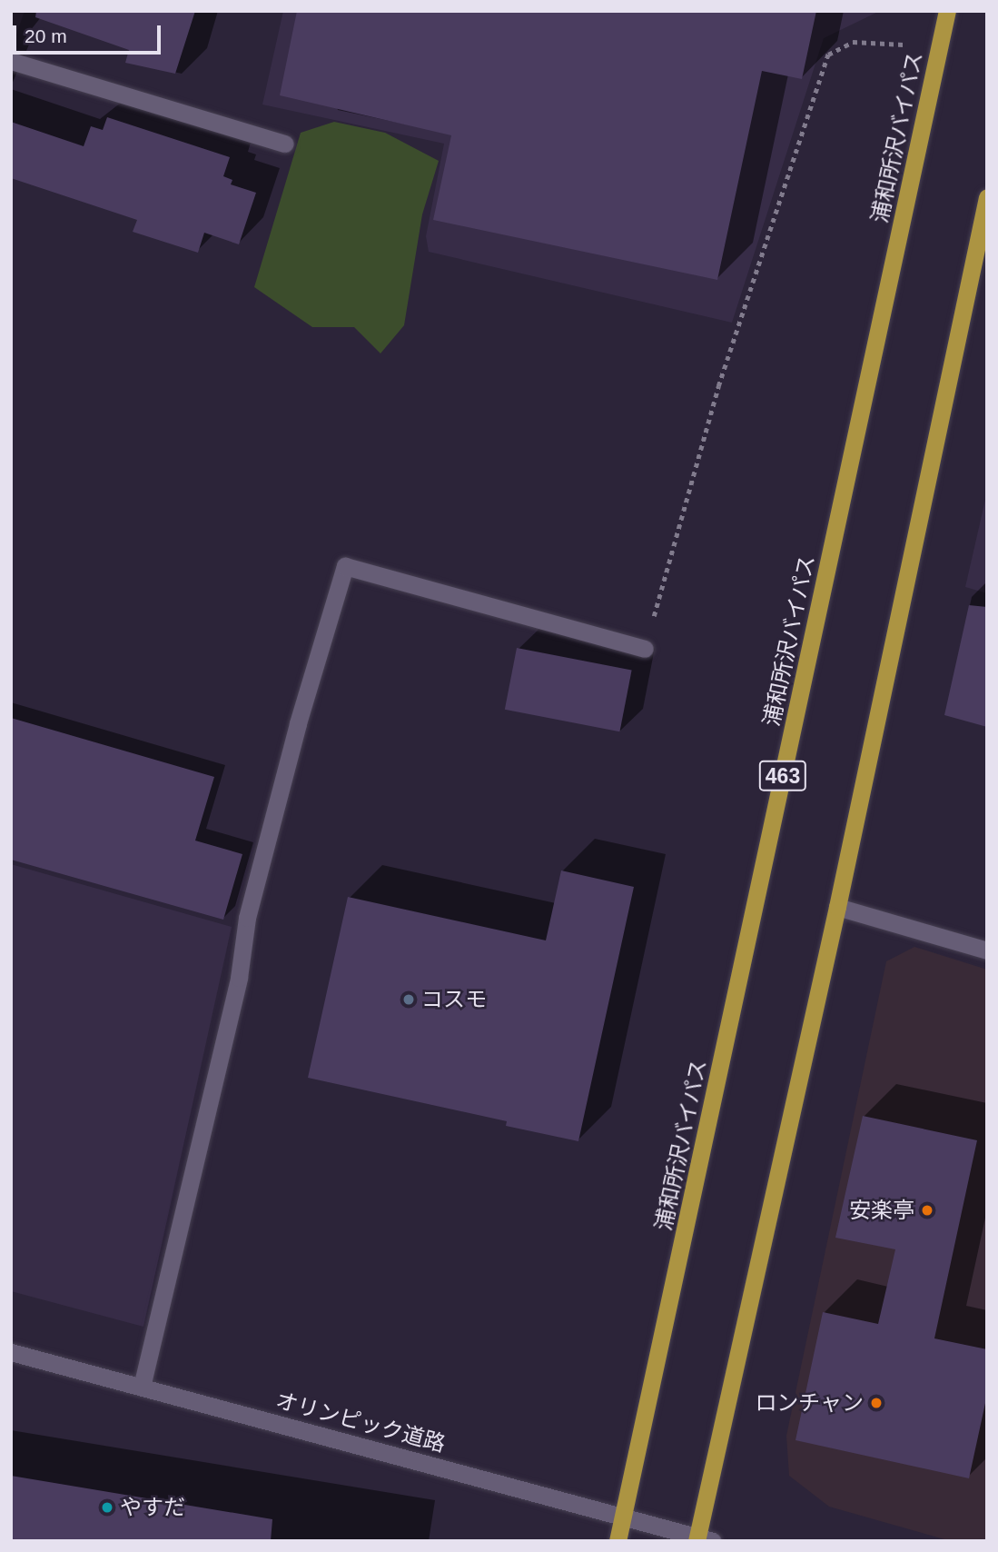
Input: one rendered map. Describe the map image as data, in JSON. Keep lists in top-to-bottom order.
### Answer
{
  "streets": {
    "highway": ["浦和所沢バイパス", "463"],
    "street": ["オリンピック道路"]
  },
  "crossings": [
    ["浦和所沢バイパス", "オリンピック道路"]
  ],
  "places": [
    "コスモ",
    "安楽亭",
    "ロンチャン",
    "やすだ"
  ],
  "scale_bar": "20 m"
}
